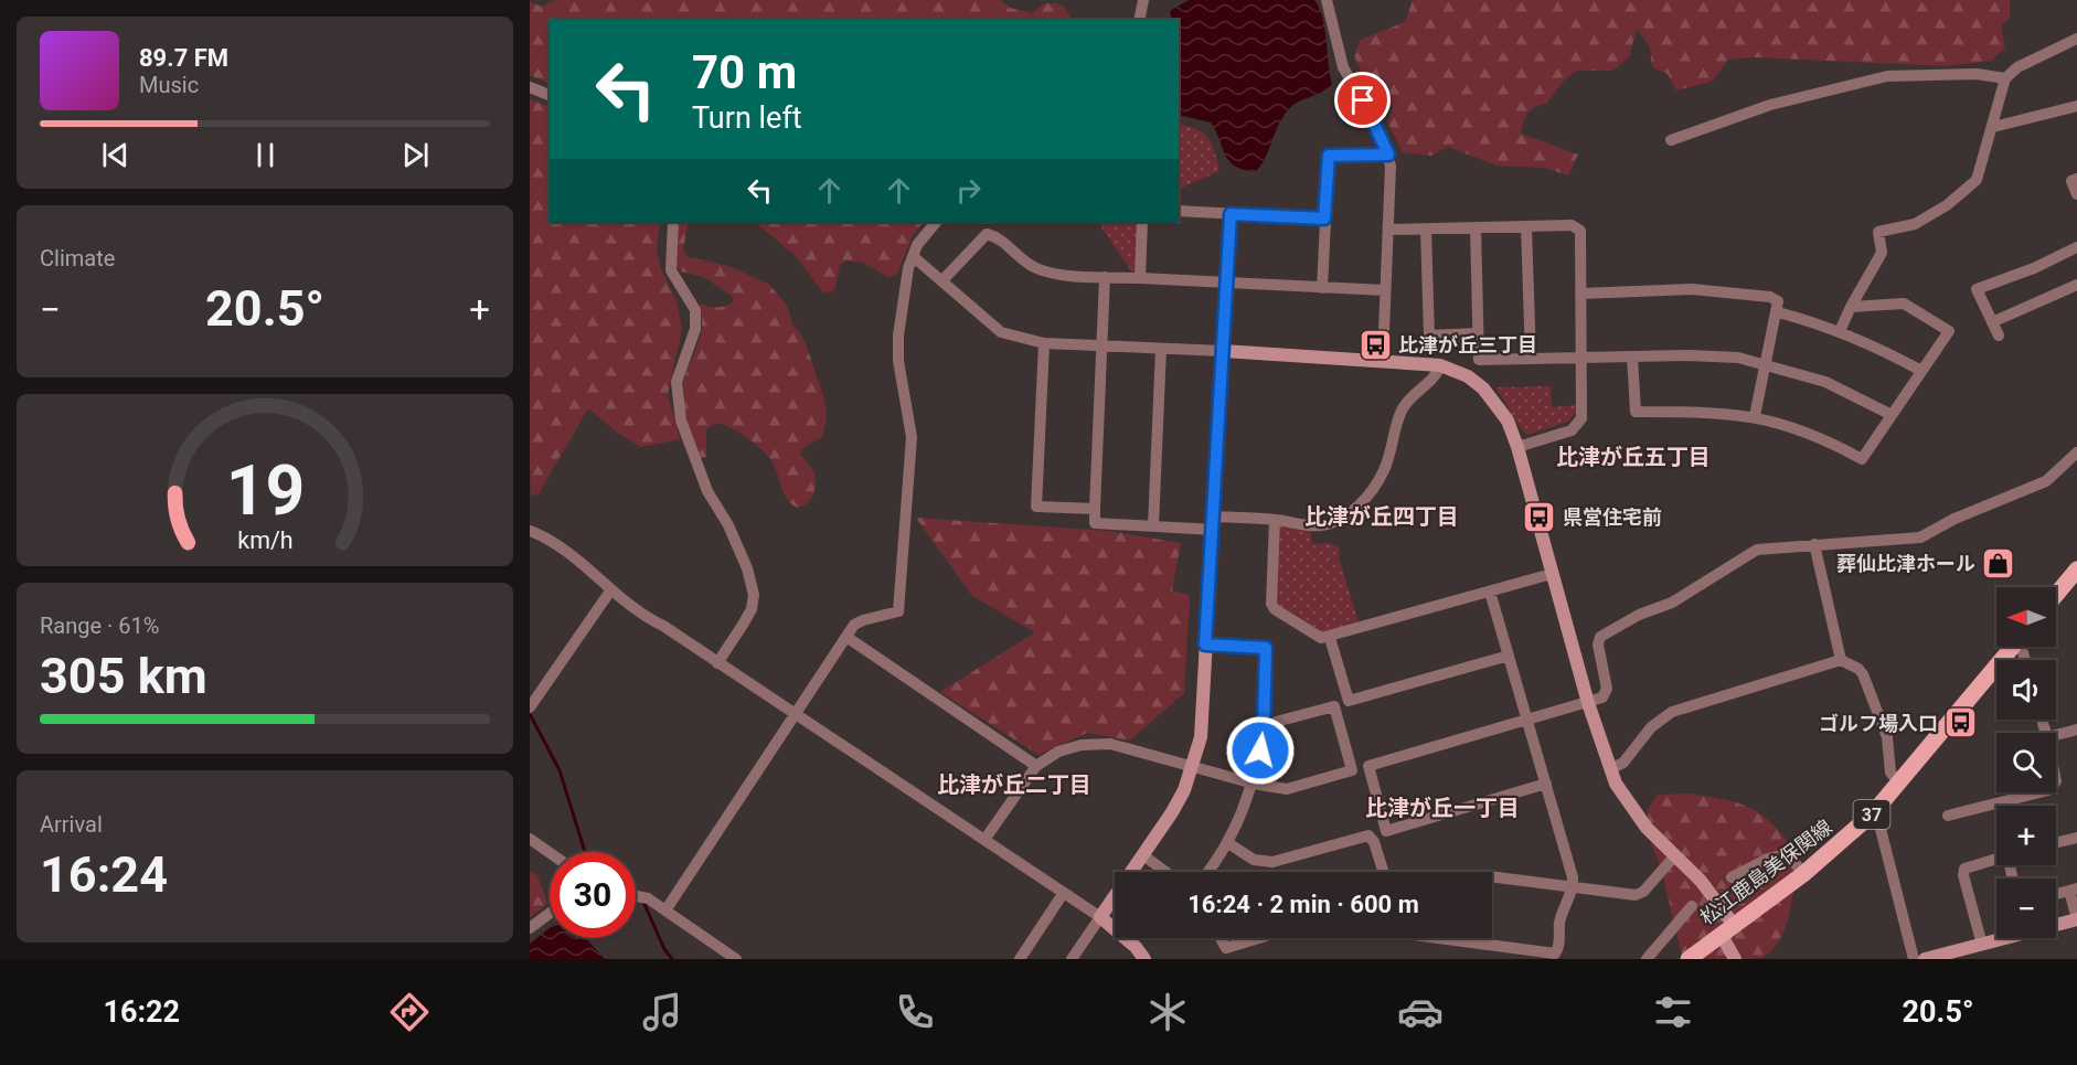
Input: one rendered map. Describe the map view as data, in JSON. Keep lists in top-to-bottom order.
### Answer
{
  "streets": {
    "main road": ["37", "松江鹿島美保関線"]
  },
  "districts": [
    "比津が丘五丁目",
    "比津が丘四丁目",
    "比津が丘二丁目",
    "比津が丘一丁目"
  ],
  "places": {
    "bus stop": ["比津が丘三丁目", "県営住宅前", "ゴルフ場入口"],
    "shop": ["葬仙比津ホール"]
  },
  "north": "left",
  "page": {
    "turn": ["70 m", "Turn left"],
    "song": ["89.7 FM", "Music"],
    "tile": [
      "Climate",
      ["Range · 61%", "305 km"],
      ["Arrival", "16:24"]
    ],
    "heat": ["−", "20.5°", "+"],
    "map_buttons": ["+", "−"],
    "limit": "30",
    "trip": "16:24 · 2 min · 600 m",
    "tabs": ["16:22", "20.5°"],
    "gauge": ["19", "km/h"]
  }
}
